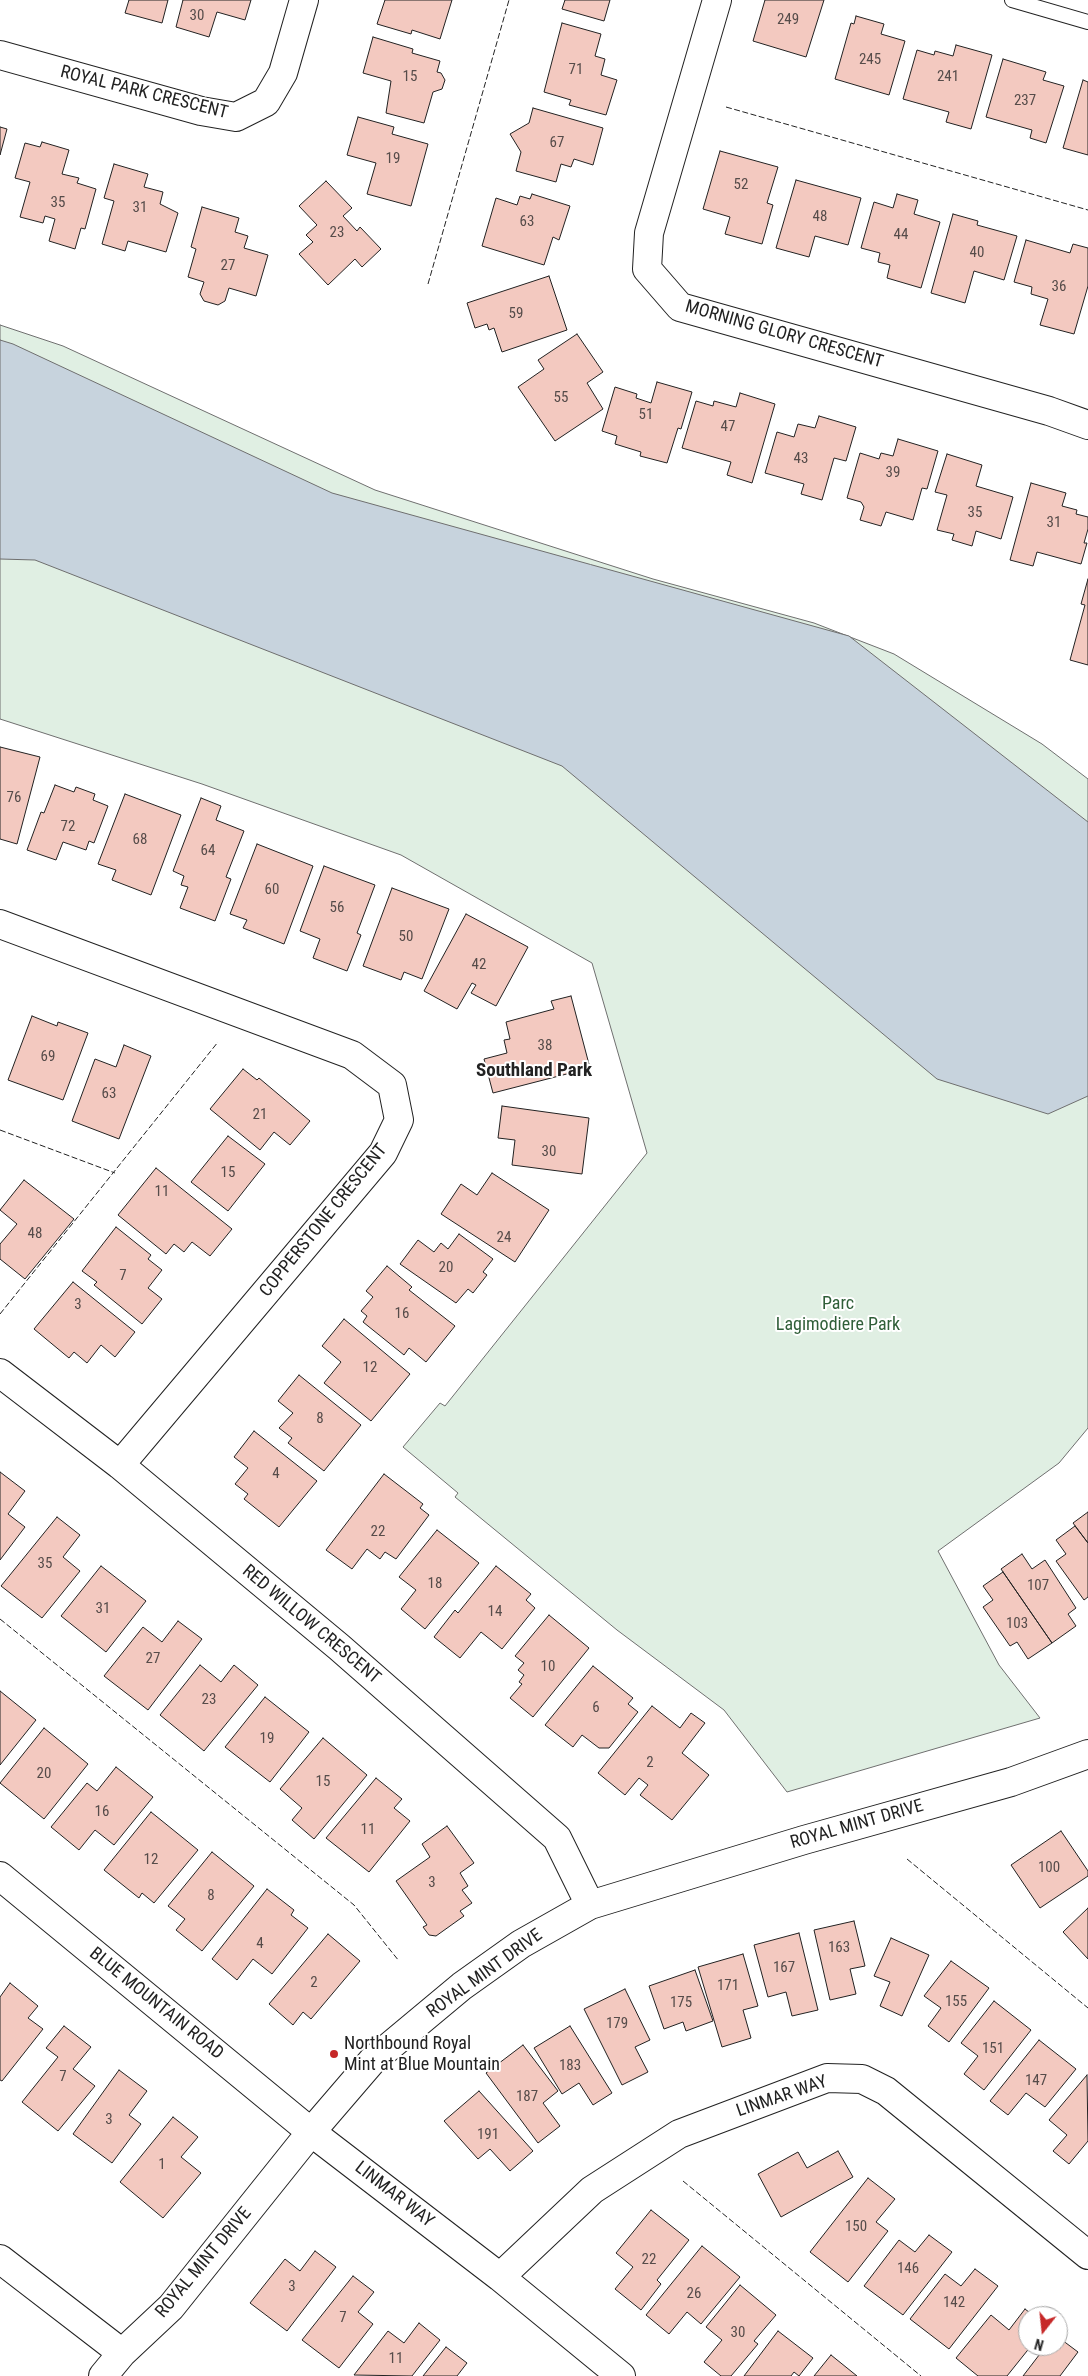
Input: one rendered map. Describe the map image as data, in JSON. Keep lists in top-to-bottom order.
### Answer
{
  "streets": {
    "street": [
      "ROYAL PARK CRESCENT",
      "MORNING GLORY CRESCENT",
      "COPPERSTONE CRESCENT",
      "RED WILLOW CRESCENT",
      "ROYAL MINT DRIVE",
      "BLUE MOUNTAIN ROAD",
      "LINMAR WAY"
    ]
  },
  "crossings": [
    ["COPPERSTONE CRESCENT", "RED WILLOW CRESCENT"],
    ["RED WILLOW CRESCENT", "ROYAL MINT DRIVE"],
    ["ROYAL MINT DRIVE", "BLUE MOUNTAIN ROAD"],
    ["ROYAL MINT DRIVE", "LINMAR WAY"],
    ["BLUE MOUNTAIN ROAD", "LINMAR WAY"]
  ],
  "districts": ["Southland Park"],
  "parks": ["Parc Lagimodiere Park"],
  "places": ["Northbound Royal Mint at Blue Mountain"],
  "house_numbers": [
    "30",
    "249",
    "245",
    "71",
    "15",
    "241",
    "237",
    "67",
    "19",
    "52",
    "35",
    "31",
    "48",
    "63",
    "23",
    "44",
    "40",
    "27",
    "36",
    "59",
    "55",
    "51",
    "47",
    "43",
    "39",
    "35",
    "31",
    "76",
    "72",
    "68",
    "64",
    "60",
    "56",
    "50",
    "42",
    "38",
    "69",
    "63",
    "21",
    "30",
    "15",
    "11",
    "48",
    "24",
    "20",
    "7",
    "3",
    "16",
    "12",
    "8",
    "4",
    "22",
    "35",
    "18",
    "107",
    "31",
    "14",
    "103",
    "27",
    "10",
    "23",
    "6",
    "19",
    "2",
    "20",
    "15",
    "16",
    "11",
    "12",
    "100",
    "3",
    "8",
    "4",
    "163",
    "167",
    "2",
    "171",
    "155",
    "175",
    "179",
    "151",
    "183",
    "7",
    "147",
    "187",
    "3",
    "191",
    "1",
    "150",
    "22",
    "146",
    "3",
    "26",
    "142",
    "7",
    "30",
    "11"
  ],
  "north": "bottom"
}
